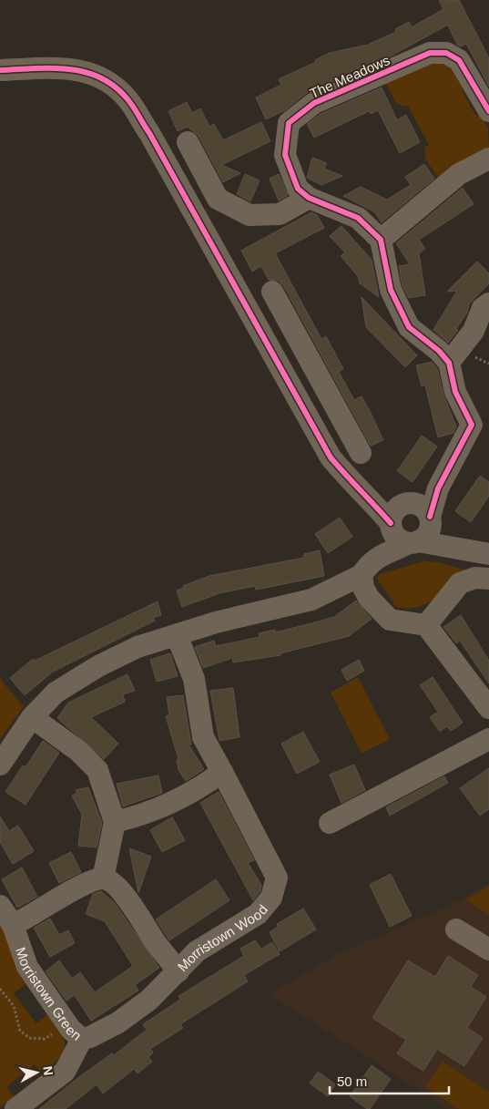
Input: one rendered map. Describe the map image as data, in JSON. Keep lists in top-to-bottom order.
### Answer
{
  "streets": {
    "street": ["The Meadows", "Morristown Wood", "Morristown Green"]
  },
  "crossings": [
    ["Morristown Wood", "Morristown Green"]
  ],
  "scale_bar": "50 m",
  "north": "right"
}
